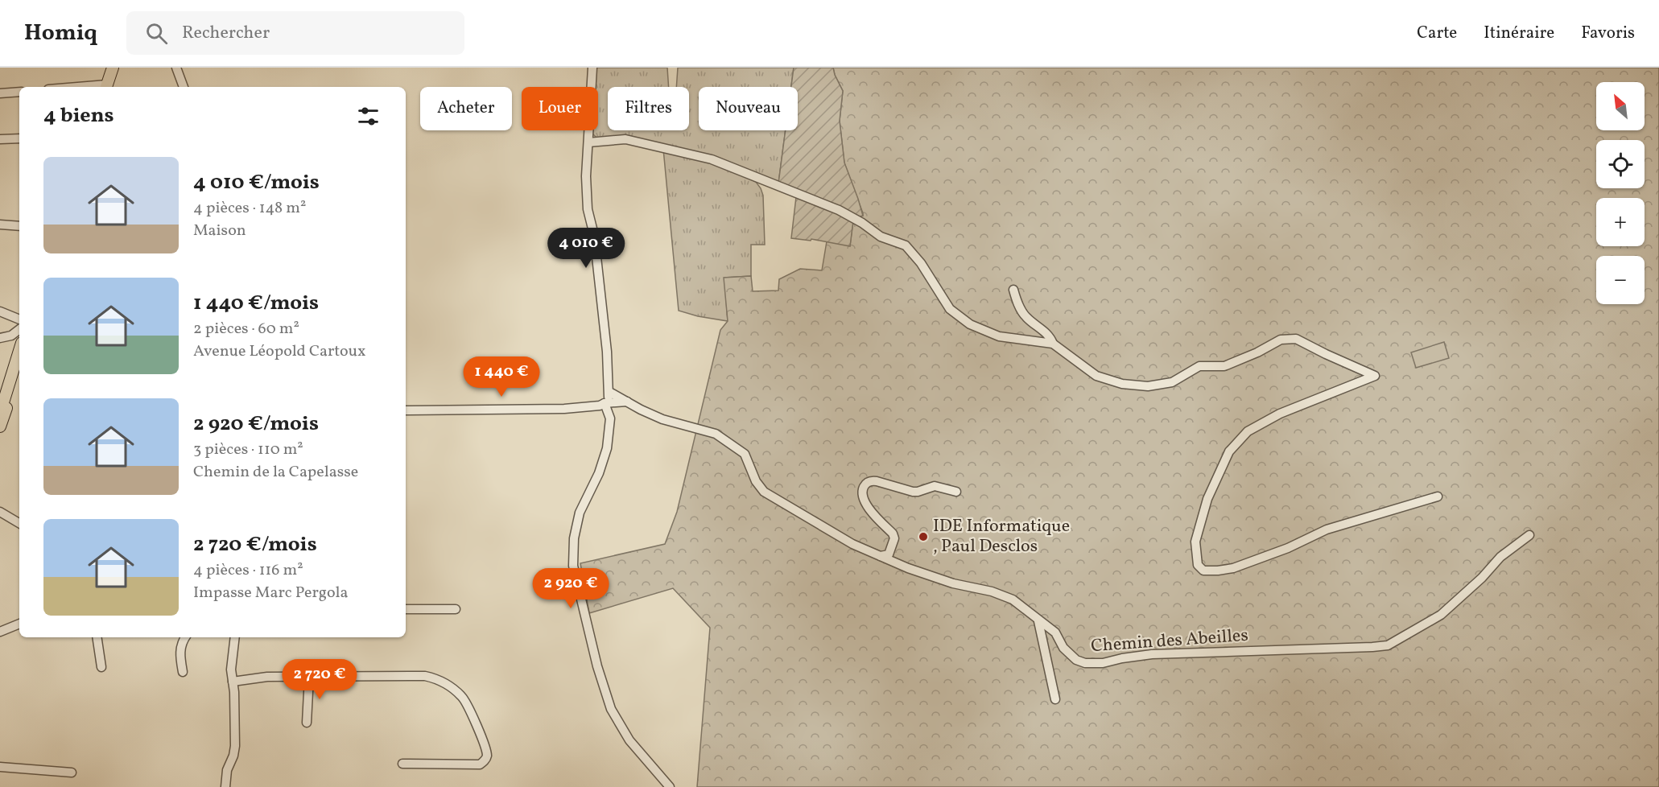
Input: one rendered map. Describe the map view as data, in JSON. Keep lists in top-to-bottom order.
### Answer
{
  "streets": {
    "street": ["Chemin des Abeilles"]
  },
  "places": ["IDE Informatique , Paul Desclos"],
  "north": "top left",
  "page": {
    "header": "Homiq",
    "search": "Rechercher",
    "nav": ["Carte", "Itinéraire", "Favoris"],
    "map_buttons": ["+", "−"],
    "chip": [
      "Acheter",
      "Louer",
      "Filtres",
      "Nouveau"
    ],
    "heading": "4 biens",
    "list": [
      {
        "name": "4 010 €/mois",
        "note": "4 pièces · 148 m² · Maison"
      },
      {
        "name": "1 440 €/mois",
        "note": "2 pièces · 60 m² · Avenue Léopold Cartoux"
      },
      {
        "name": "2 920 €/mois",
        "note": "3 pièces · 110 m² · Chemin de la Capelasse"
      },
      {
        "name": "2 720 €/mois",
        "note": "4 pièces · 116 m² · Impasse Marc Pergola"
      }
    ],
    "price": [
      "4 010 €",
      "1 440 €",
      "2 920 €",
      "2 720 €"
    ]
  }
}
